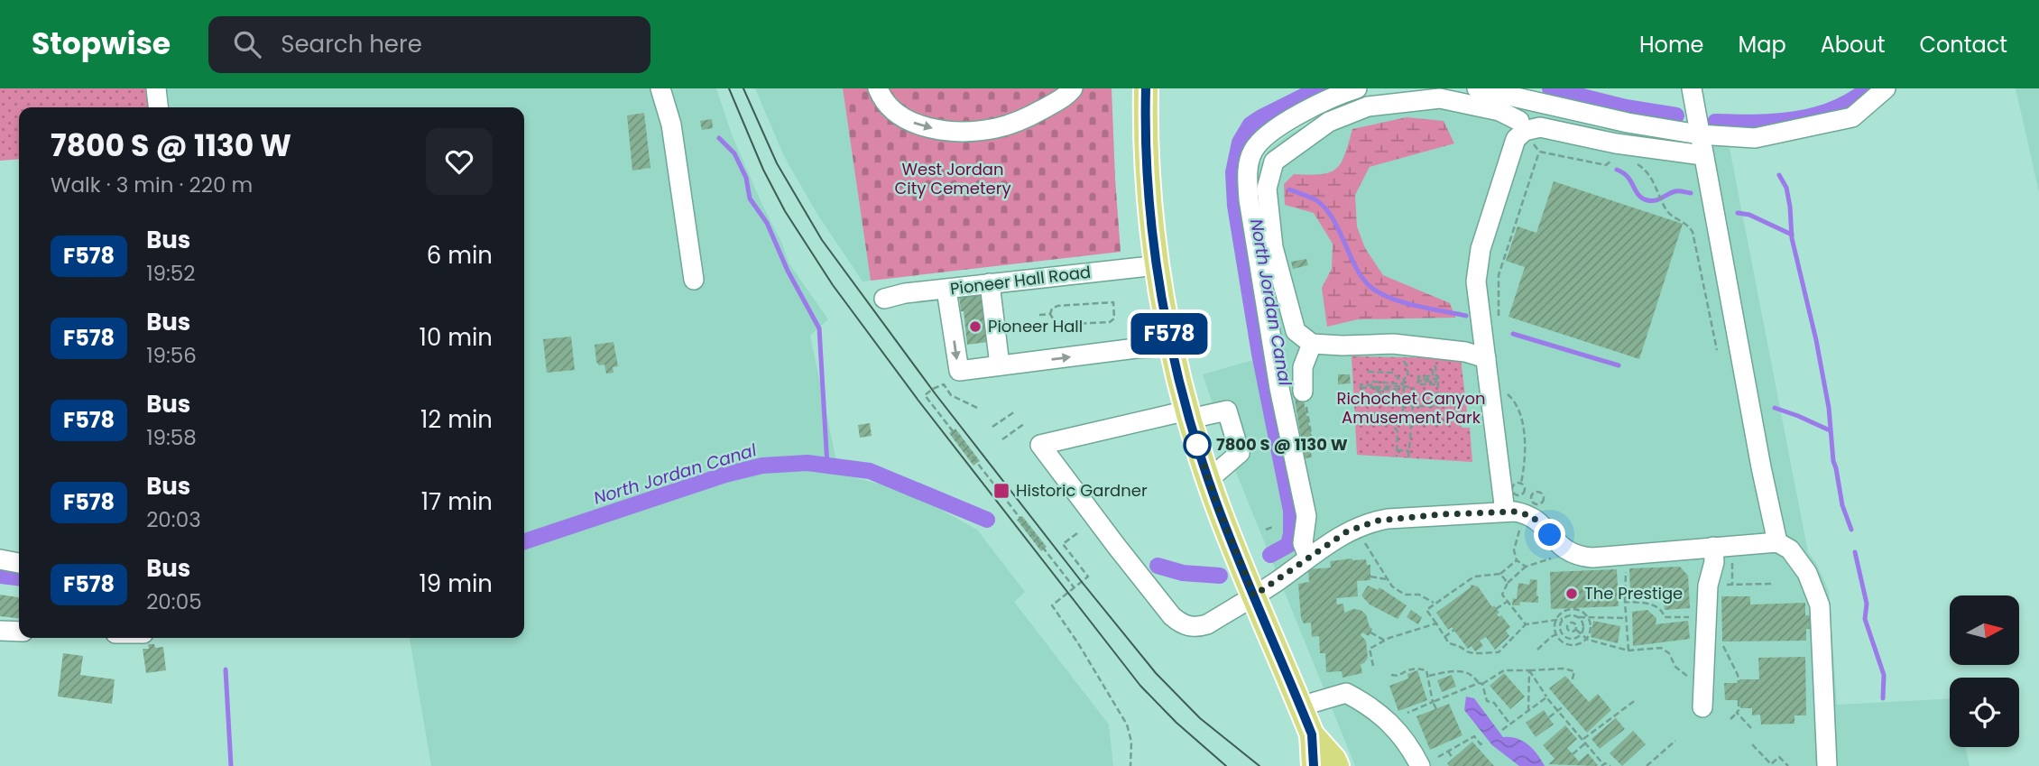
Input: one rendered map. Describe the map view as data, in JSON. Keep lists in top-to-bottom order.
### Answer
{
  "streets": {
    "street": ["Pioneer Hall Road"]
  },
  "water": ["North Jordan Canal"],
  "parks": ["West Jordan City Cemetery", "Richochet Canyon Amusement Park"],
  "places": {
    "other": ["Pioneer Hall", "7800 S @ 1130 W", "The Prestige"],
    "transit": ["Historic Gardner"]
  },
  "lines": ["bus line F578"],
  "north": "right",
  "page": {
    "header": "Stopwise",
    "search": "Search here",
    "nav": [
      "Home",
      "Map",
      "About",
      "Contact"
    ],
    "on_map": "F578",
    "heading": ["7800 S @ 1130 W", "Walk · 3 min · 220 m"],
    "list": [
      {
        "mark": "F578",
        "name": "Bus",
        "note": "19:52",
        "value": "6 min"
      },
      {
        "mark": "F578",
        "name": "Bus",
        "note": "19:56",
        "value": "10 min"
      },
      {
        "mark": "F578",
        "name": "Bus",
        "note": "19:58",
        "value": "12 min"
      },
      {
        "mark": "F578",
        "name": "Bus",
        "note": "20:03",
        "value": "17 min"
      },
      {
        "mark": "F578",
        "name": "Bus",
        "note": "20:05",
        "value": "19 min"
      }
    ]
  }
}
